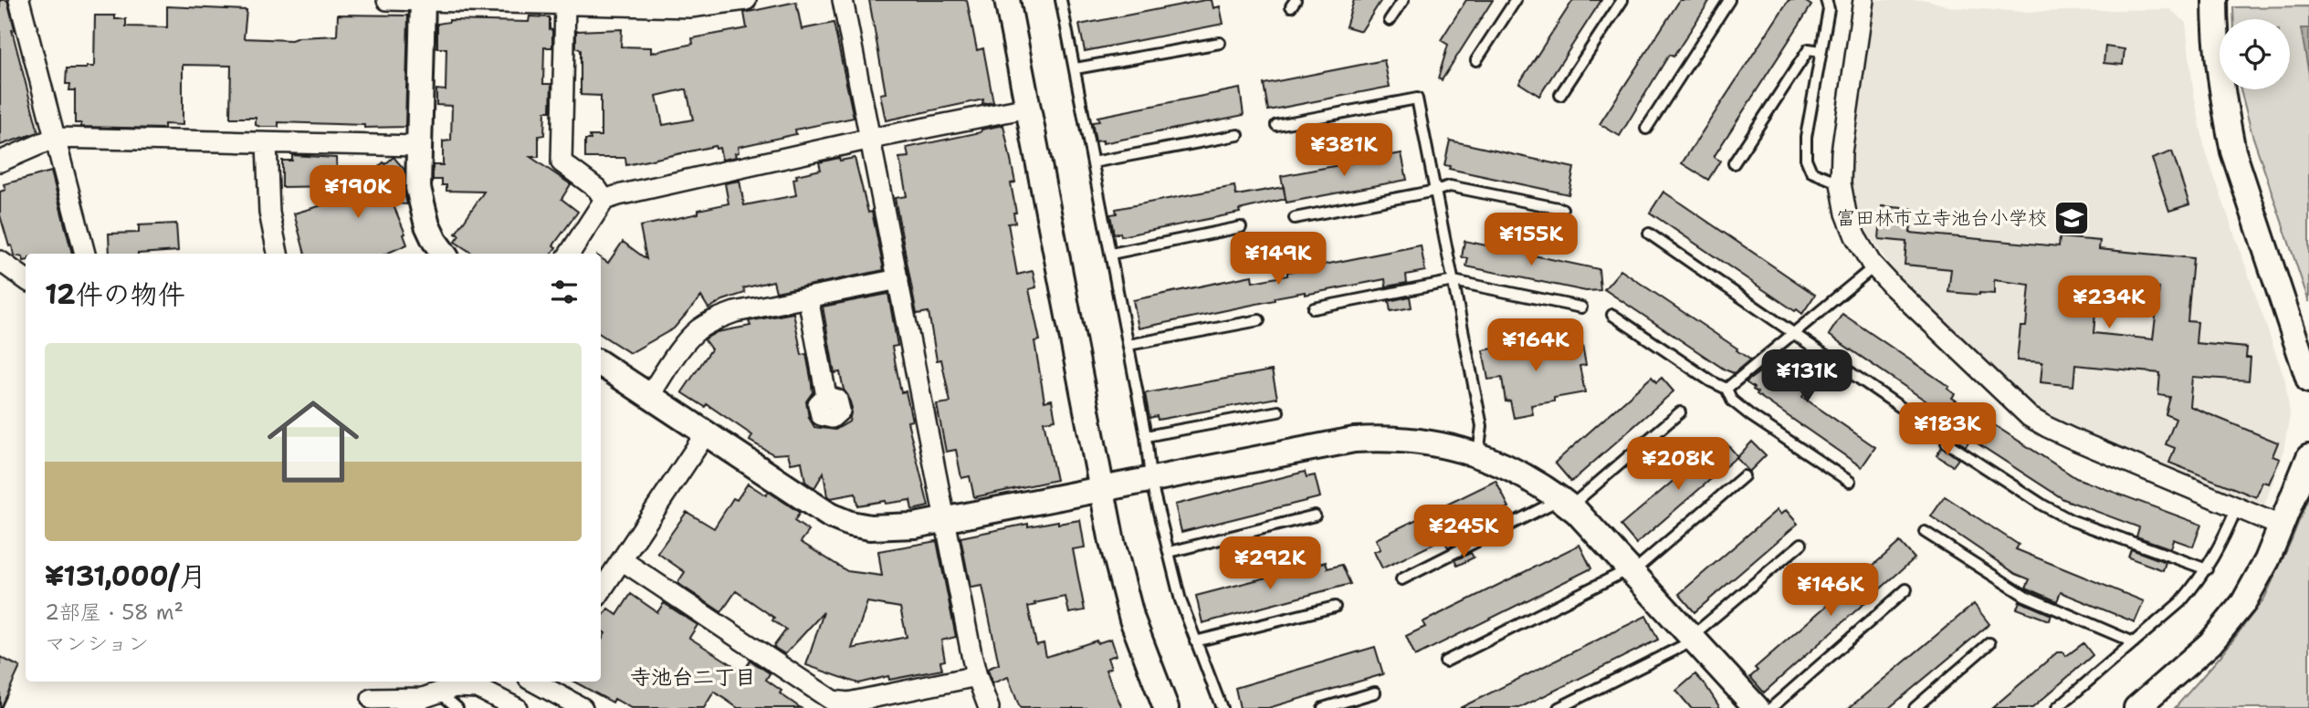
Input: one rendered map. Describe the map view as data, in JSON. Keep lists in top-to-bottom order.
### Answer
{
  "districts": ["寺池台二丁目"],
  "places": {
    "school or university": ["富田林市立寺池台小学校"]
  },
  "page": {
    "price": [
      "¥381K",
      "¥190K",
      "¥155K",
      "¥149K",
      "¥234K",
      "¥164K",
      "¥131K",
      "¥183K",
      "¥208K",
      "¥245K",
      "¥292K",
      "¥146K"
    ],
    "heading": "12件の物件",
    "list": [
      {
        "name": "¥131,000/月",
        "note": "2部屋 · 58 m² · マンション"
      }
    ]
  }
}
